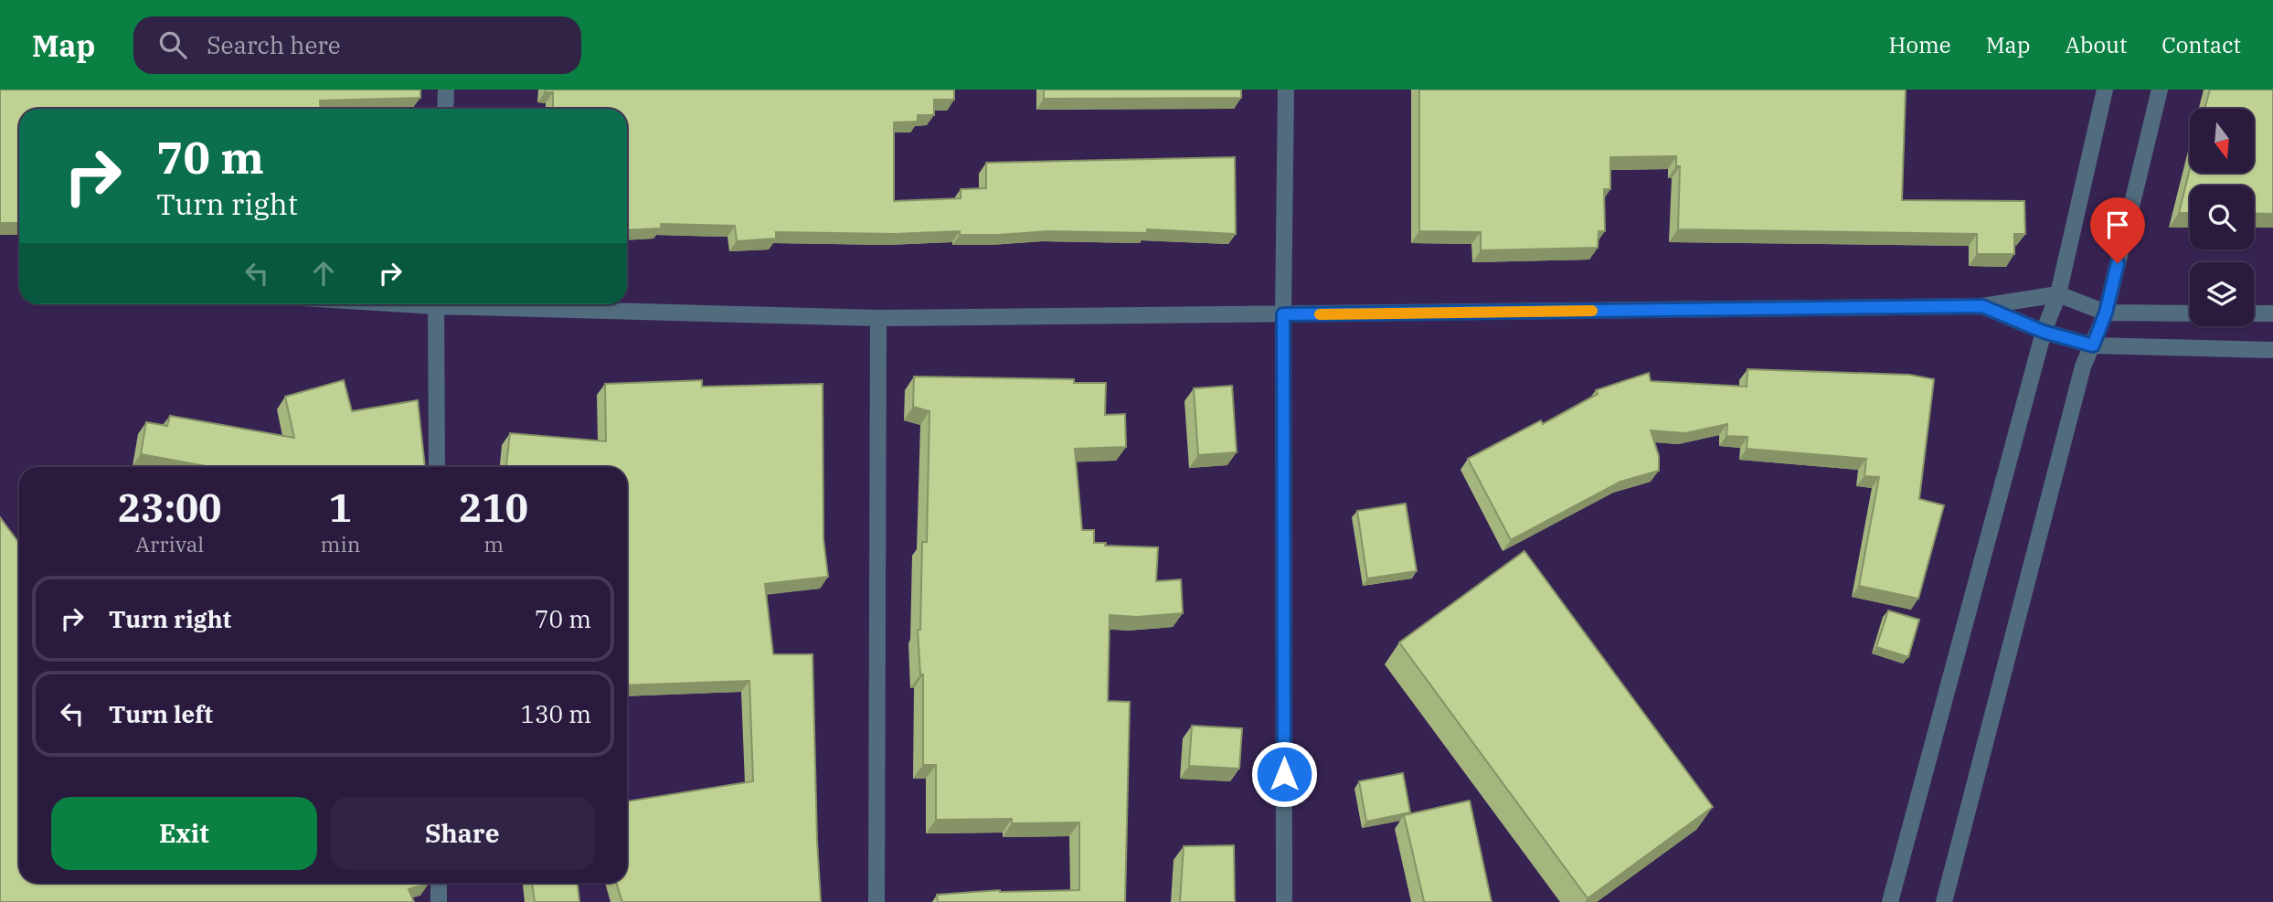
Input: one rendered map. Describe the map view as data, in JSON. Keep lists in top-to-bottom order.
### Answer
{
  "north": "bottom",
  "page": {
    "header": "Map",
    "search": "Search here",
    "nav": [
      "Home",
      "Map",
      "About",
      "Contact"
    ],
    "turn": ["70 m", "Turn right"],
    "eta": [
      "23:00",
      "Arrival",
      "1",
      "min",
      "210",
      "m"
    ],
    "list": [
      {
        "name": "Turn right",
        "value": "70 m"
      },
      {
        "name": "Turn left",
        "value": "130 m"
      }
    ],
    "buttons": ["Exit", "Share"]
  }
}
